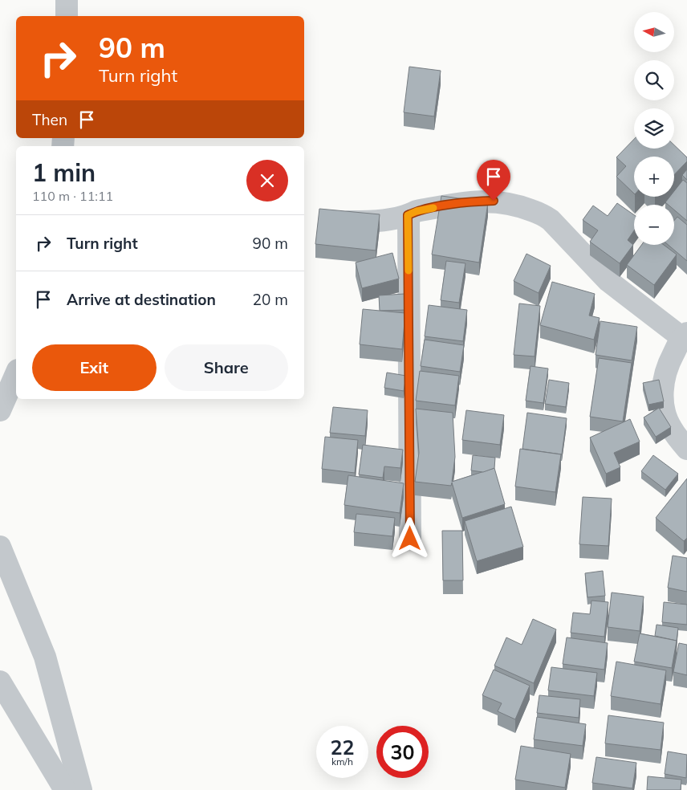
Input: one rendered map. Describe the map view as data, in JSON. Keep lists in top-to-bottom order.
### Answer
{
  "north": "left",
  "page": {
    "map_buttons": ["+", "−"],
    "turn": ["90 m", "Turn right"],
    "then": "Then",
    "heading": ["1 min", "110 m · 11:11"],
    "list": [
      {
        "name": "Turn right",
        "value": "90 m"
      },
      {
        "name": "Arrive at destination",
        "value": "20 m"
      }
    ],
    "buttons": ["Exit", "Share"],
    "speed": "22 km/h",
    "limit": "30"
  }
}
